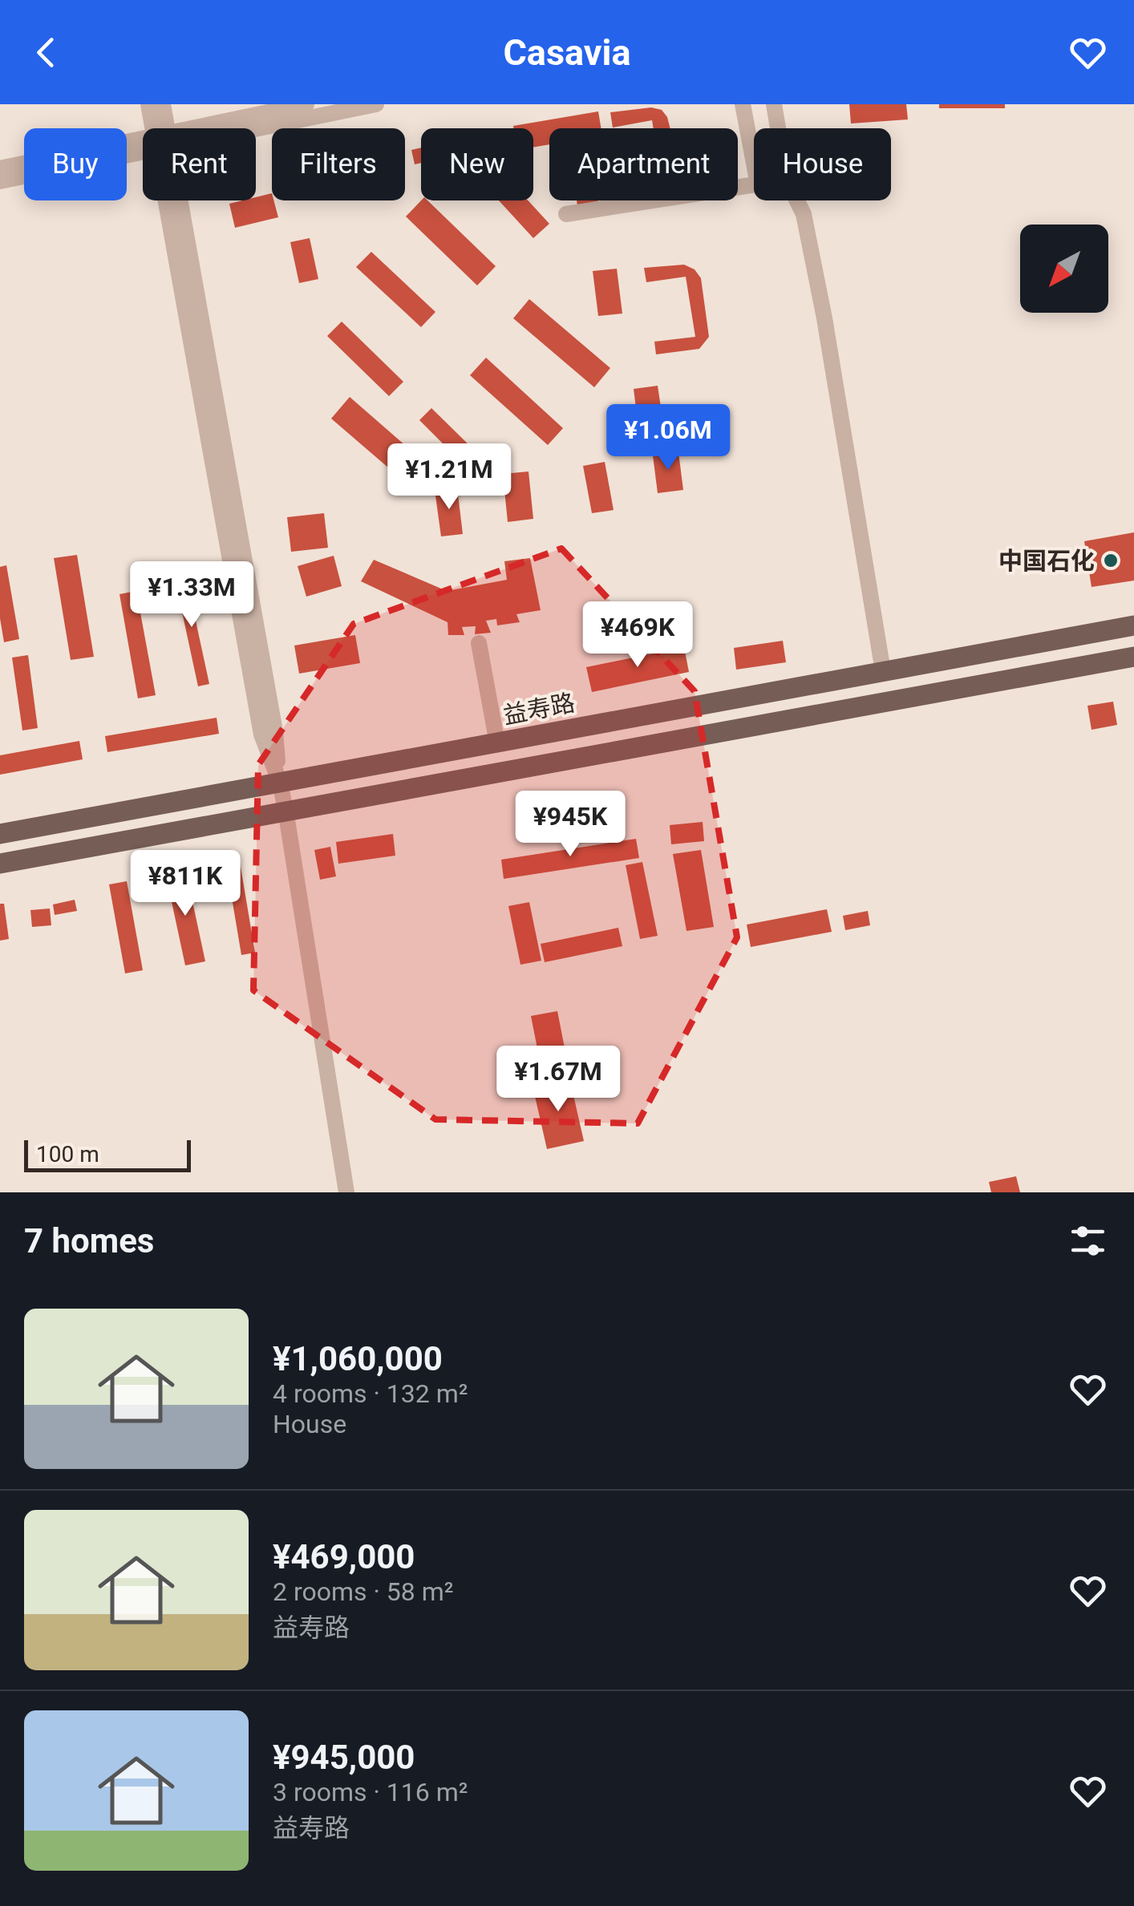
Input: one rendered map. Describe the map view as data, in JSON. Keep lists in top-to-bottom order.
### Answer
{
  "streets": {
    "main road": ["益寿路"]
  },
  "places": ["中国石化"],
  "scale_bar": "100 m",
  "north": "bottom left",
  "page": {
    "header": "Casavia",
    "chip": [
      "Buy",
      "Rent",
      "Filters",
      "New",
      "Apartment",
      "House"
    ],
    "price": [
      "¥1.06M",
      "¥1.21M",
      "¥1.33M",
      "¥469K",
      "¥945K",
      "¥811K",
      "¥1.67M"
    ],
    "scale": "100 m",
    "heading": "7 homes",
    "list": [
      {
        "name": "¥1,060,000",
        "note": "4 rooms · 132 m² · House"
      },
      {
        "name": "¥469,000",
        "note": "2 rooms · 58 m² · 益寿路"
      },
      {
        "name": "¥945,000",
        "note": "3 rooms · 116 m² · 益寿路"
      }
    ]
  }
}
